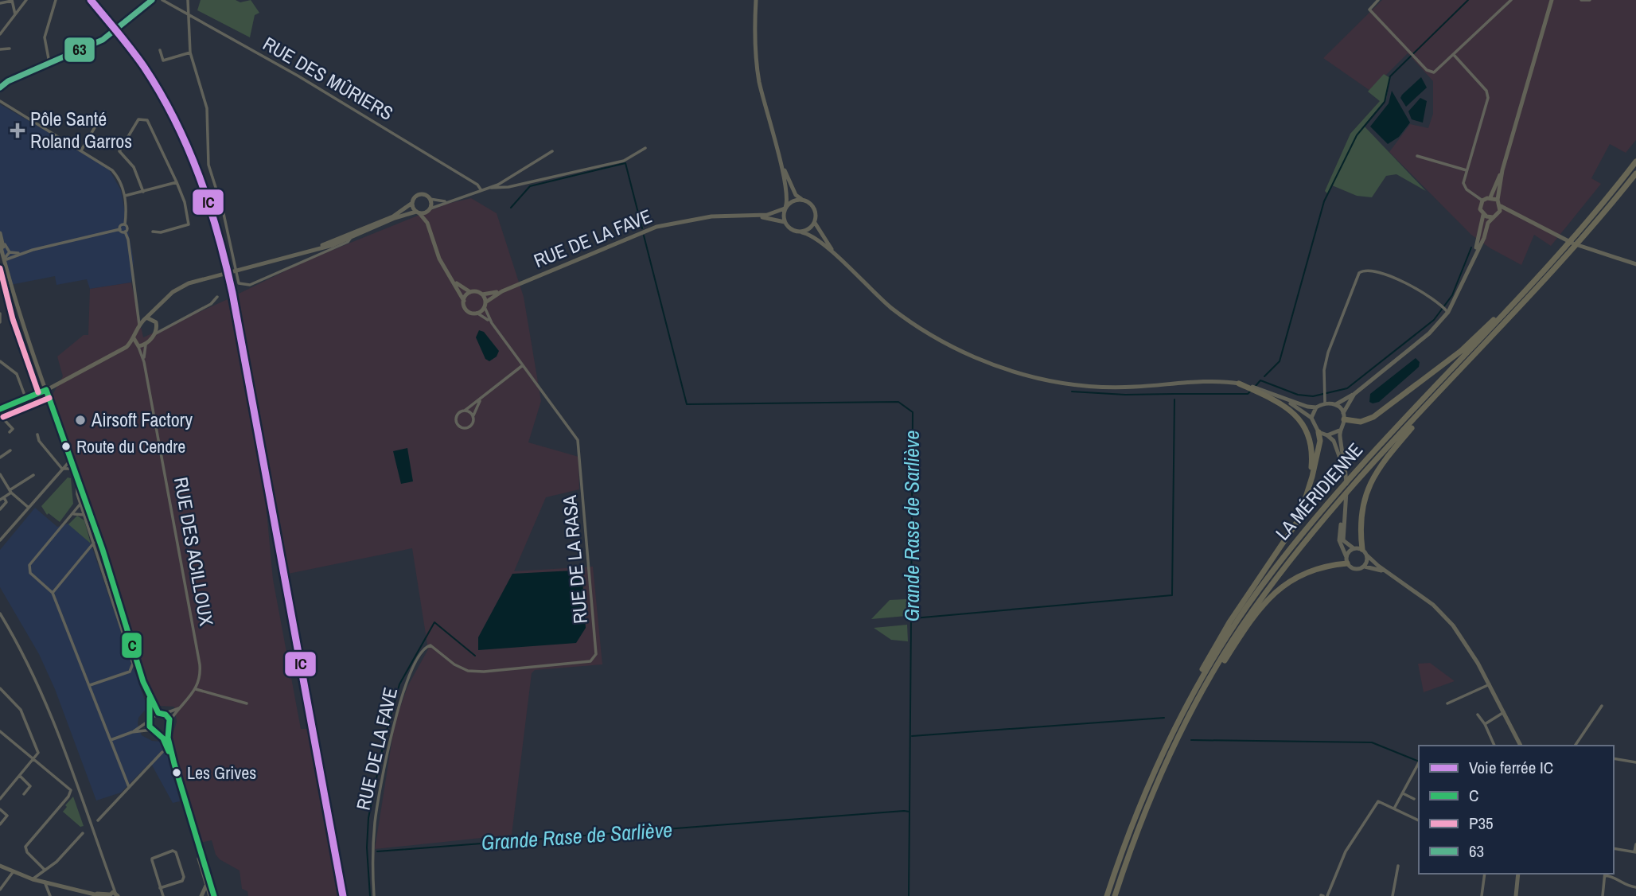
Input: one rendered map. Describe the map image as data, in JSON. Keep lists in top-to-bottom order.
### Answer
{
  "streets": {
    "highway": ["LA MÉRIDIENNE"],
    "main road": ["RUE DE LA FAVE"],
    "street": ["RUE DES MÛRIERS", "RUE DES ACILLOUX", "RUE DE LA RASA"]
  },
  "crossings": [
    ["RUE DE LA FAVE", "RUE DE LA RASA"]
  ],
  "water": ["Grande Rase de Sarliève"],
  "places": {
    "health": ["Pôle Santé Roland Garros"],
    "other": ["Airsoft Factory", "Route du Cendre", "Les Grives"]
  },
  "lines": [
    "rail line IC",
    "transit line 63",
    "transit line P35",
    "transit line C"
  ],
  "legend": [
    "Voie ferrée IC",
    "C",
    "P35",
    "63"
  ]
}
